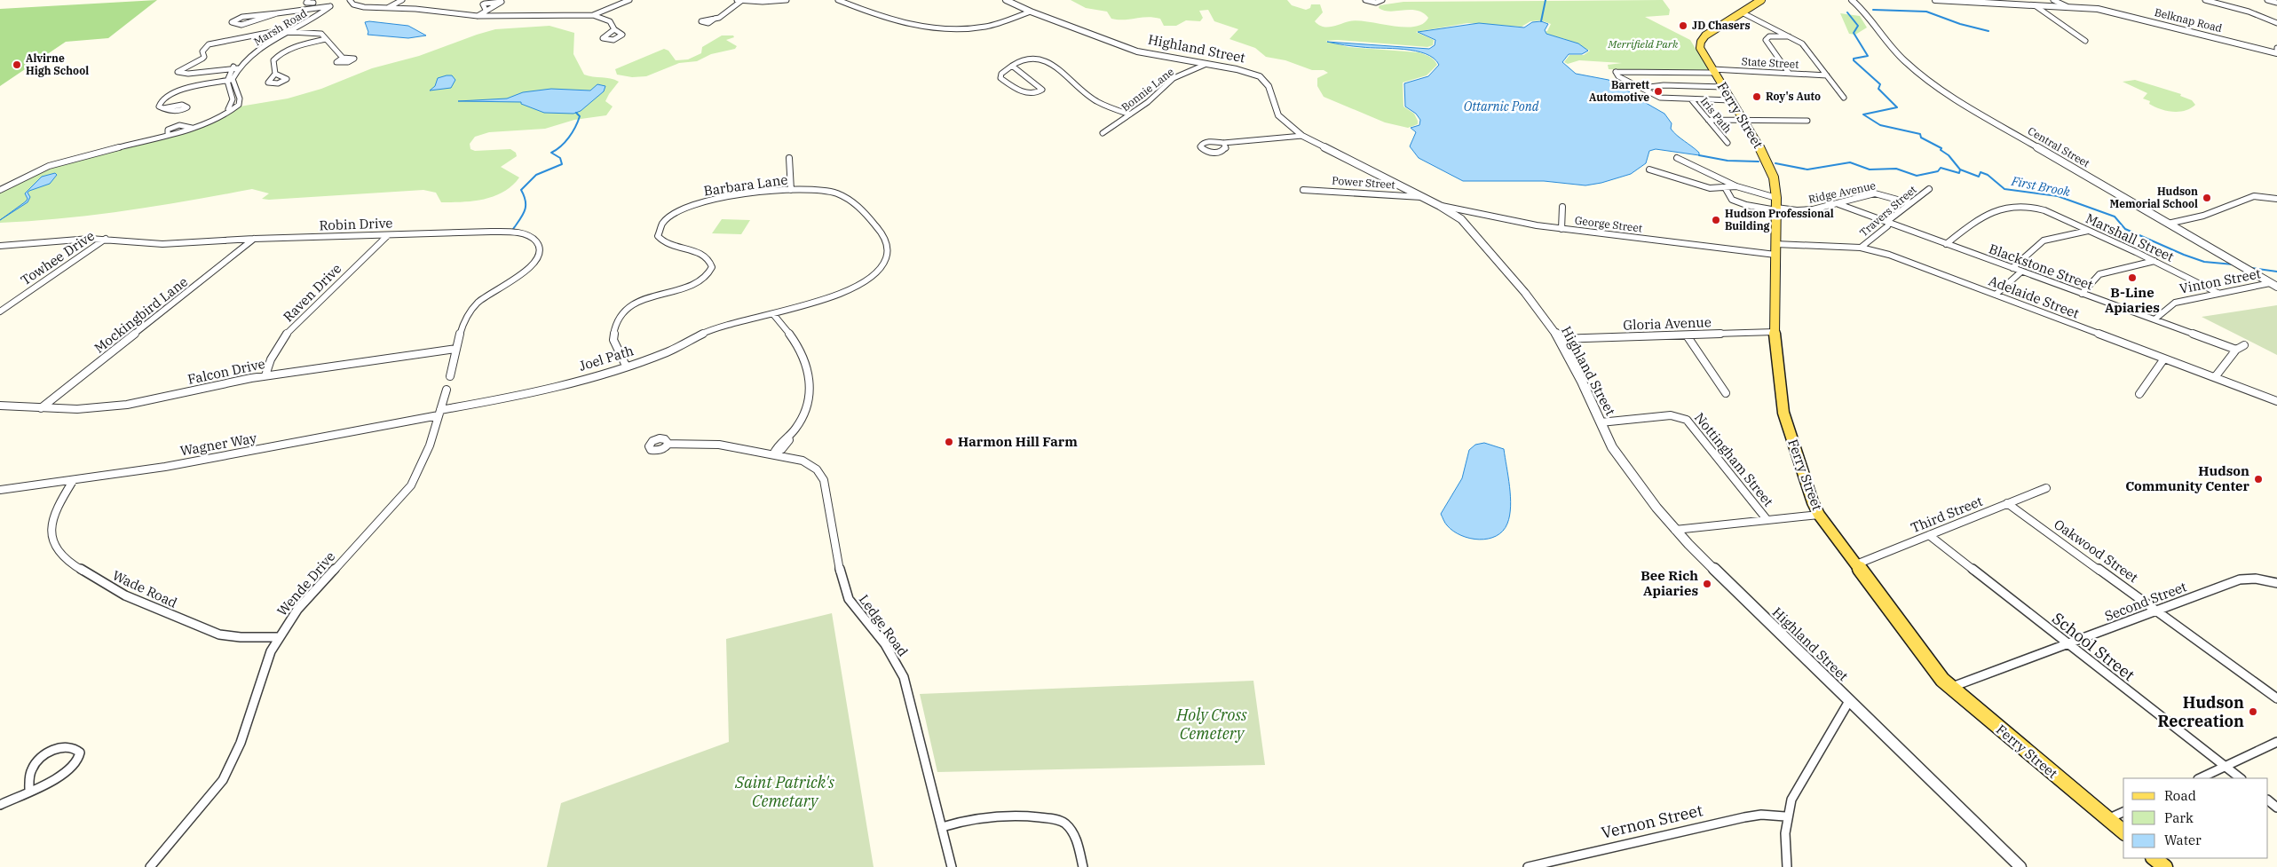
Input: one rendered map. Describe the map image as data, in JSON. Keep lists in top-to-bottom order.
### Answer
{
  "streets": {
    "main road": ["Ferry Street"],
    "street": [
      "Belknap Road",
      "Marsh Road",
      "Highland Street",
      "State Street",
      "Bonnie Lane",
      "Iris Path",
      "Central Street",
      "Power Street",
      "Barbara Lane",
      "Ridge Avenue",
      "Travers Street",
      "Robin Drive",
      "George Street",
      "Marshall Street",
      "Towhee Drive",
      "Blackstone Street",
      "Vinton Street",
      "Raven Drive",
      "Adelaide Street",
      "Mockingbird Lane",
      "Gloria Avenue",
      "Joel Path",
      "Falcon Drive",
      "Wagner Way",
      "Nottingham Street",
      "Third Street",
      "Oakwood Street",
      "Wende Drive",
      "Wade Road",
      "Second Street",
      "Ledge Road",
      "School Street",
      "Vernon Street"
    ]
  },
  "crossings": [
    ["Highland Street", "Bonnie Lane"],
    ["Highland Street", "Power Street"],
    ["Highland Street", "George Street"],
    ["Highland Street", "Gloria Avenue"],
    ["Highland Street", "Nottingham Street"],
    ["State Street", "Ferry Street"],
    ["Ferry Street", "Ridge Avenue"],
    ["Ferry Street", "George Street"],
    ["Ferry Street", "Adelaide Street"],
    ["Ferry Street", "Gloria Avenue"],
    ["Ferry Street", "Third Street"],
    ["Ferry Street", "Second Street"],
    ["Central Street", "Vinton Street"],
    ["Barbara Lane", "Joel Path"],
    ["Ridge Avenue", "Travers Street"],
    ["Ridge Avenue", "Blackstone Street"],
    ["Travers Street", "Blackstone Street"],
    ["Travers Street", "Adelaide Street"],
    ["Robin Drive", "Towhee Drive"],
    ["Robin Drive", "Raven Drive"],
    ["Robin Drive", "Mockingbird Lane"],
    ["Robin Drive", "Falcon Drive"],
    ["George Street", "Adelaide Street"],
    ["Marshall Street", "Blackstone Street"],
    ["Marshall Street", "Vinton Street"],
    ["Blackstone Street", "Vinton Street"],
    ["Raven Drive", "Falcon Drive"],
    ["Mockingbird Lane", "Falcon Drive"],
    ["Joel Path", "Wagner Way"],
    ["Joel Path", "Wende Drive"],
    ["Wagner Way", "Wende Drive"],
    ["Wagner Way", "Wade Road"],
    ["Third Street", "Oakwood Street"],
    ["Third Street", "School Street"],
    ["Oakwood Street", "Second Street"],
    ["Wende Drive", "Wade Road"],
    ["Second Street", "School Street"]
  ],
  "water": ["Ottarnic Pond", "First Brook"],
  "parks": ["Merrifield Park", "Holy Cross Cemetery", "Saint Patrick's Cemetary"],
  "places": [
    "JD Chasers",
    "Alvirne High School",
    "Barrett Automotive",
    "Roy's Auto",
    "Hudson Memorial School",
    "Hudson Professional Building",
    "B-Line Apiaries",
    "Harmon Hill Farm",
    "Hudson Community Center",
    "Bee Rich Apiaries",
    "Hudson Recreation"
  ],
  "legend": ["Road", "Park", "Water"]
}
